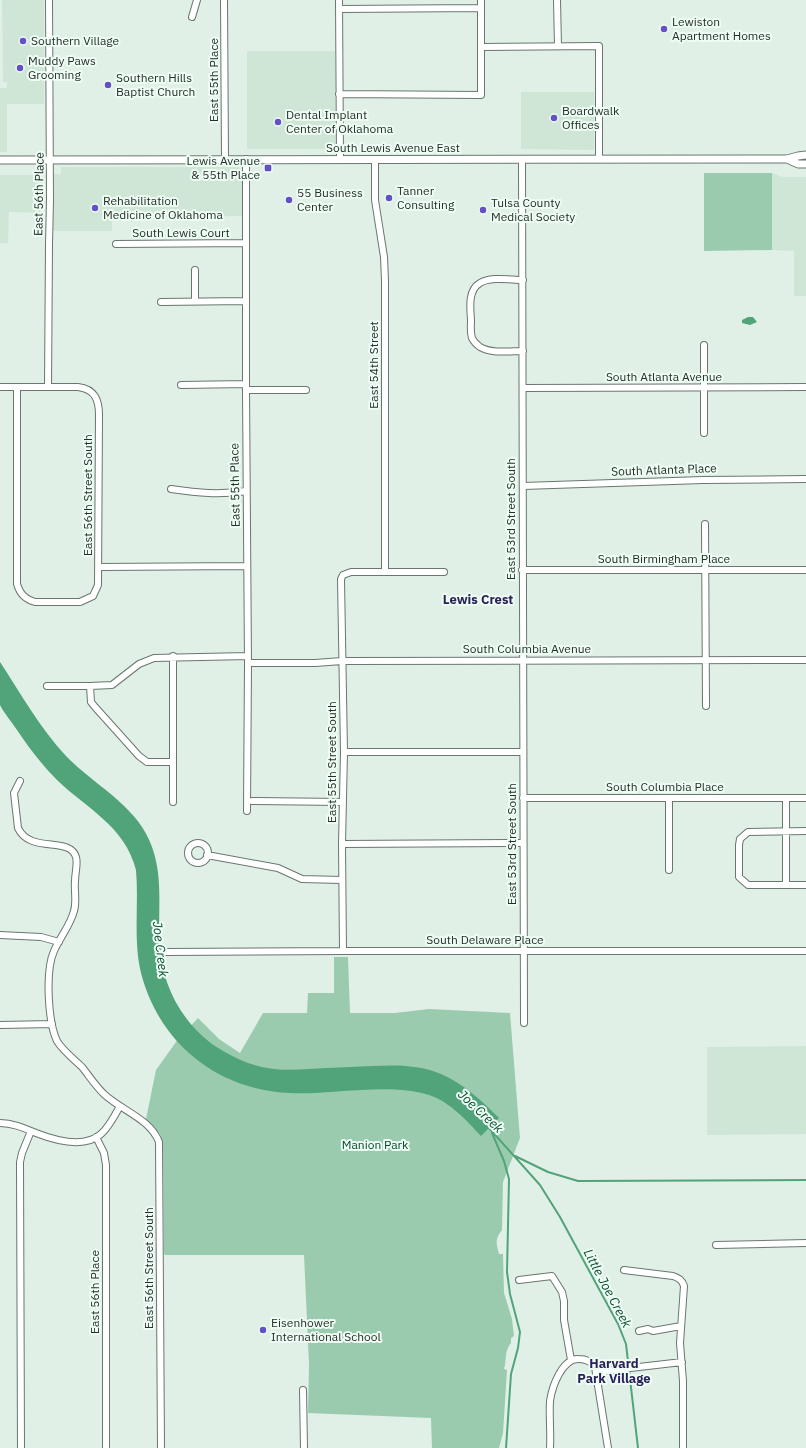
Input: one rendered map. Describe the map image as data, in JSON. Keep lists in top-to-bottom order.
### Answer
{
  "streets": {
    "main road": ["South Lewis Avenue East"],
    "street": [
      "East 55th Place",
      "East 56th Place",
      "South Lewis Court",
      "East 54th Street",
      "South Atlanta Avenue",
      "South Atlanta Place",
      "East 56th Street South",
      "East 53rd Street South",
      "South Birmingham Place",
      "South Columbia Avenue",
      "East 55th Street South",
      "South Columbia Place",
      "South Delaware Place"
    ]
  },
  "crossings": [
    ["East 55th Place", "South Lewis Avenue East"],
    ["East 55th Place", "South Lewis Court"],
    ["East 55th Place", "South Columbia Avenue"],
    ["South Lewis Avenue East", "East 56th Place"],
    ["South Lewis Avenue East", "East 54th Street"],
    ["South Lewis Avenue East", "East 53rd Street South"],
    ["East 56th Place", "East 56th Street South"],
    ["East 54th Street", "East 55th Street South"],
    ["South Atlanta Avenue", "East 53rd Street South"],
    ["South Atlanta Place", "East 53rd Street South"],
    ["East 53rd Street South", "South Birmingham Place"],
    ["East 53rd Street South", "South Columbia Avenue"],
    ["East 53rd Street South", "South Columbia Place"],
    ["East 53rd Street South", "South Delaware Place"],
    ["South Columbia Avenue", "East 55th Street South"],
    ["East 55th Street South", "South Delaware Place"]
  ],
  "districts": ["Lewis Crest", "Harvard Park Village"],
  "water": ["Joe Creek", "Little Joe Creek"],
  "parks": ["Manion Park"],
  "places": {
    "other": [
      "Lewiston Apartment Homes",
      "Southern Village",
      "Muddy Paws Grooming",
      "Southern Hills Baptist Church",
      "Boardwalk Offices",
      "Dental Implant Center of Oklahoma",
      "Tanner Consulting",
      "55 Business Center",
      "Rehabilitation Medicine of Oklahoma",
      "Tulsa County Medical Society",
      "Eisenhower International School"
    ],
    "transit": ["Lewis Avenue & 55th Place"]
  }
}
